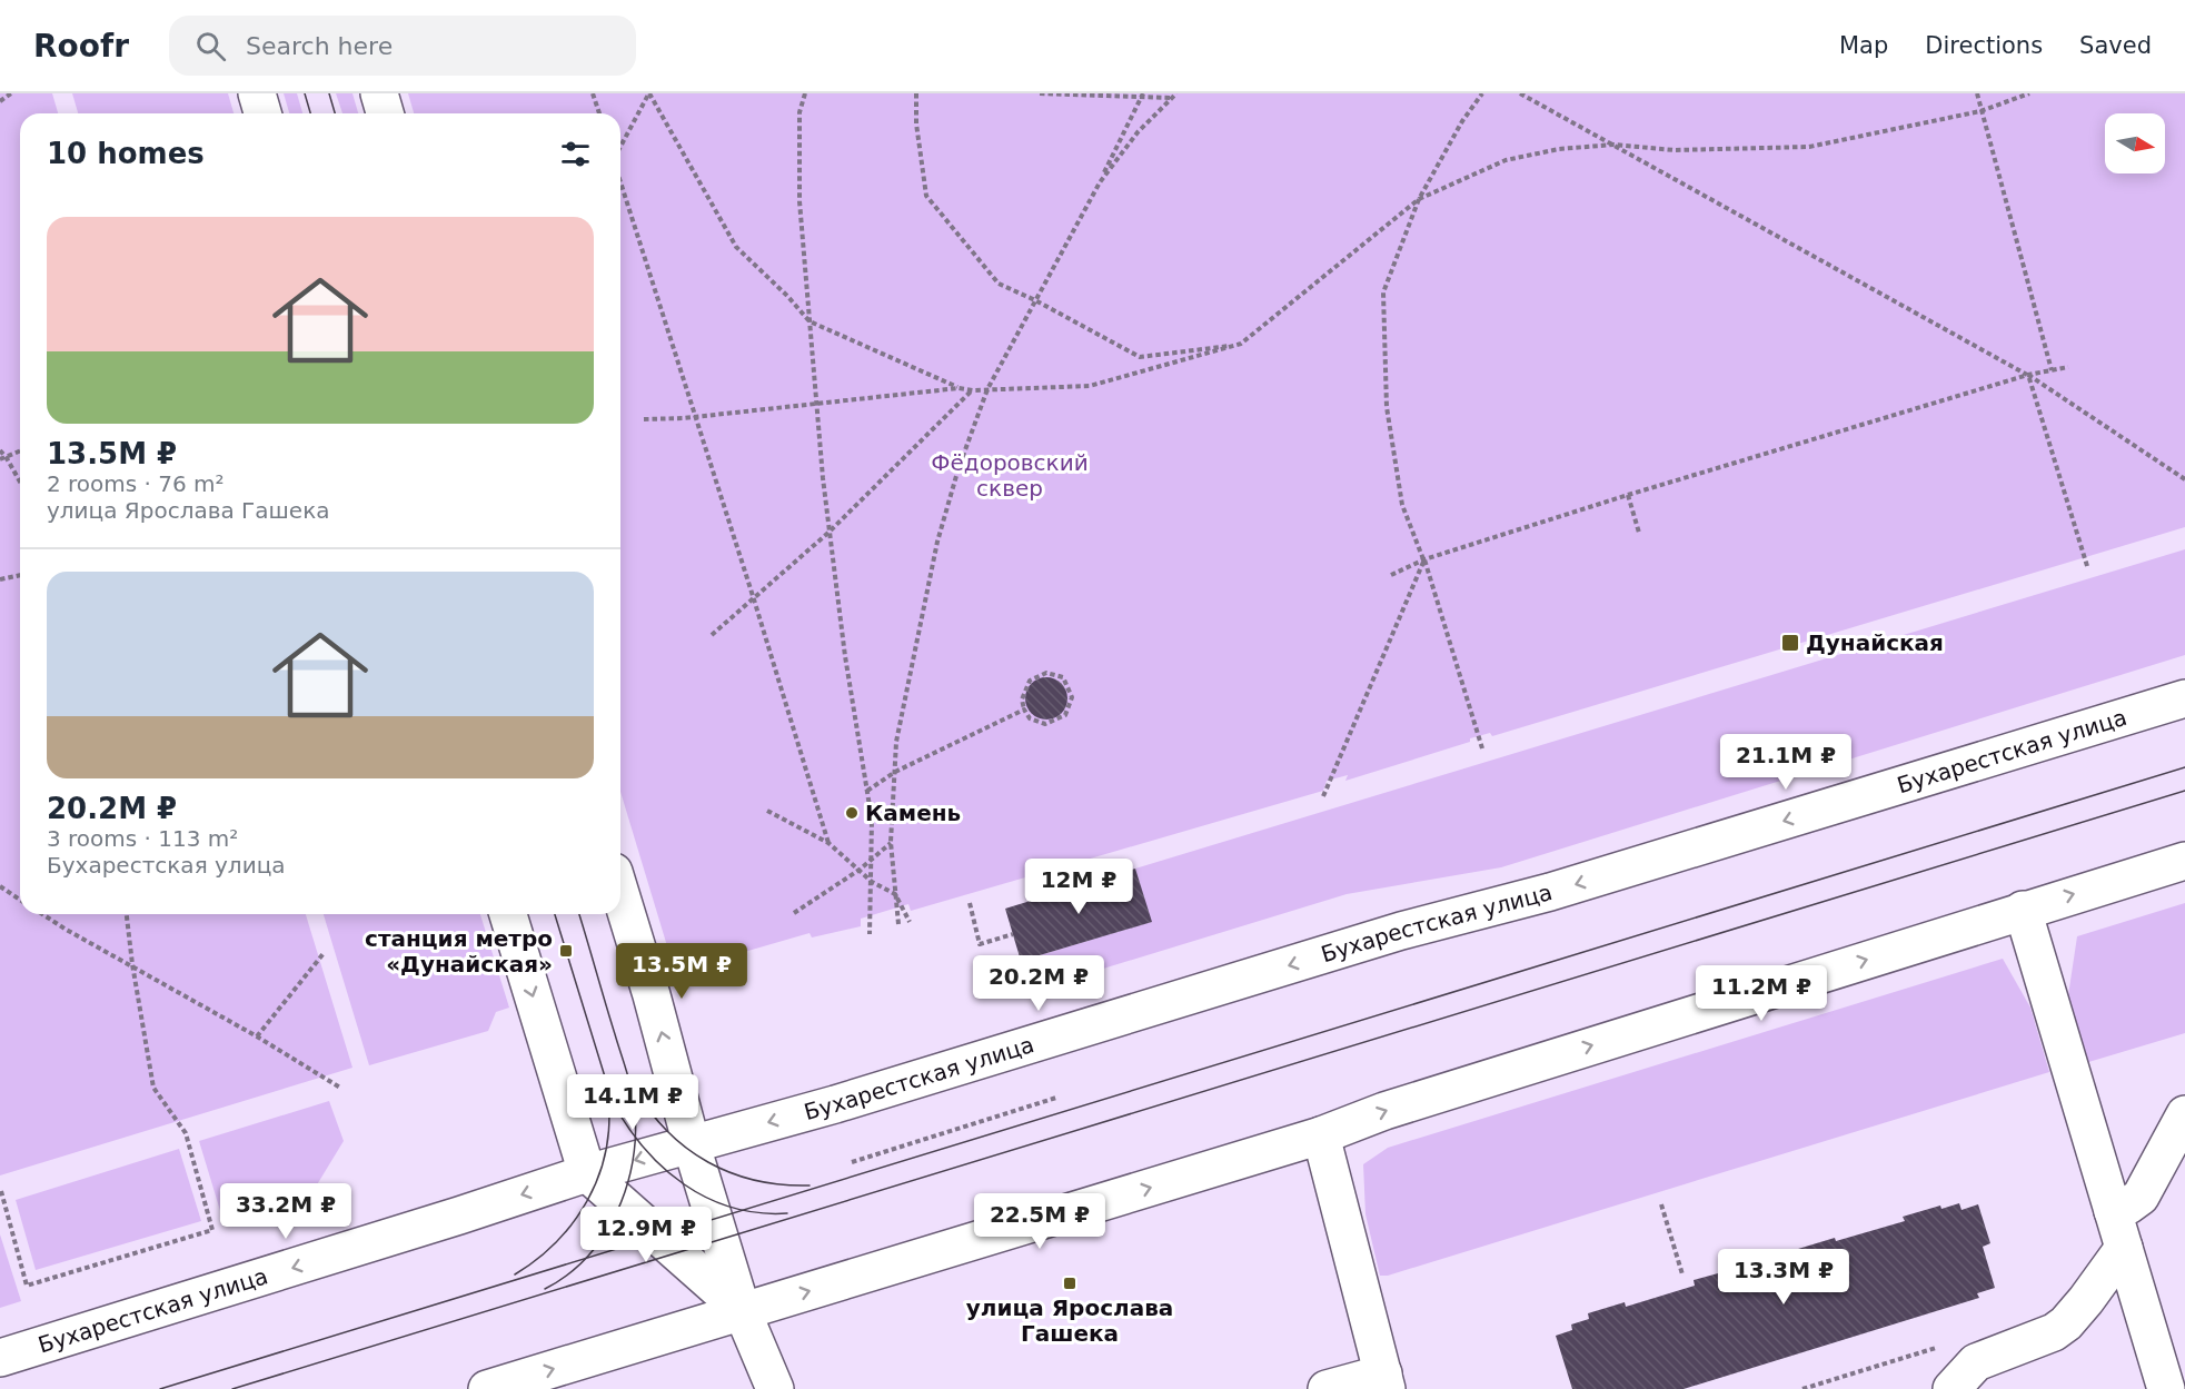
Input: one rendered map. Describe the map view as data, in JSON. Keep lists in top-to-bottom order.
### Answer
{
  "streets": {
    "street": ["Бухарестская улица"]
  },
  "parks": ["Фёдоровский сквер"],
  "places": {
    "transit": ["Дунайская", "станция метро «Дунайская»", "улица Ярослава Гашека"],
    "other": ["Камень"]
  },
  "north": "right",
  "page": {
    "header": "Roofr",
    "search": "Search here",
    "nav": ["Map", "Directions", "Saved"],
    "heading": "10 homes",
    "list": [
      {
        "name": "13.5M ₽",
        "note": "2 rooms · 76 m² · улица Ярослава Гашека"
      },
      {
        "name": "20.2M ₽",
        "note": "3 rooms · 113 m² · Бухарестская улица"
      }
    ],
    "price": [
      "21.1M ₽",
      "12M ₽",
      "13.5M ₽",
      "20.2M ₽",
      "11.2M ₽",
      "14.1M ₽",
      "33.2M ₽",
      "22.5M ₽",
      "12.9M ₽",
      "13.3M ₽"
    ]
  }
}
